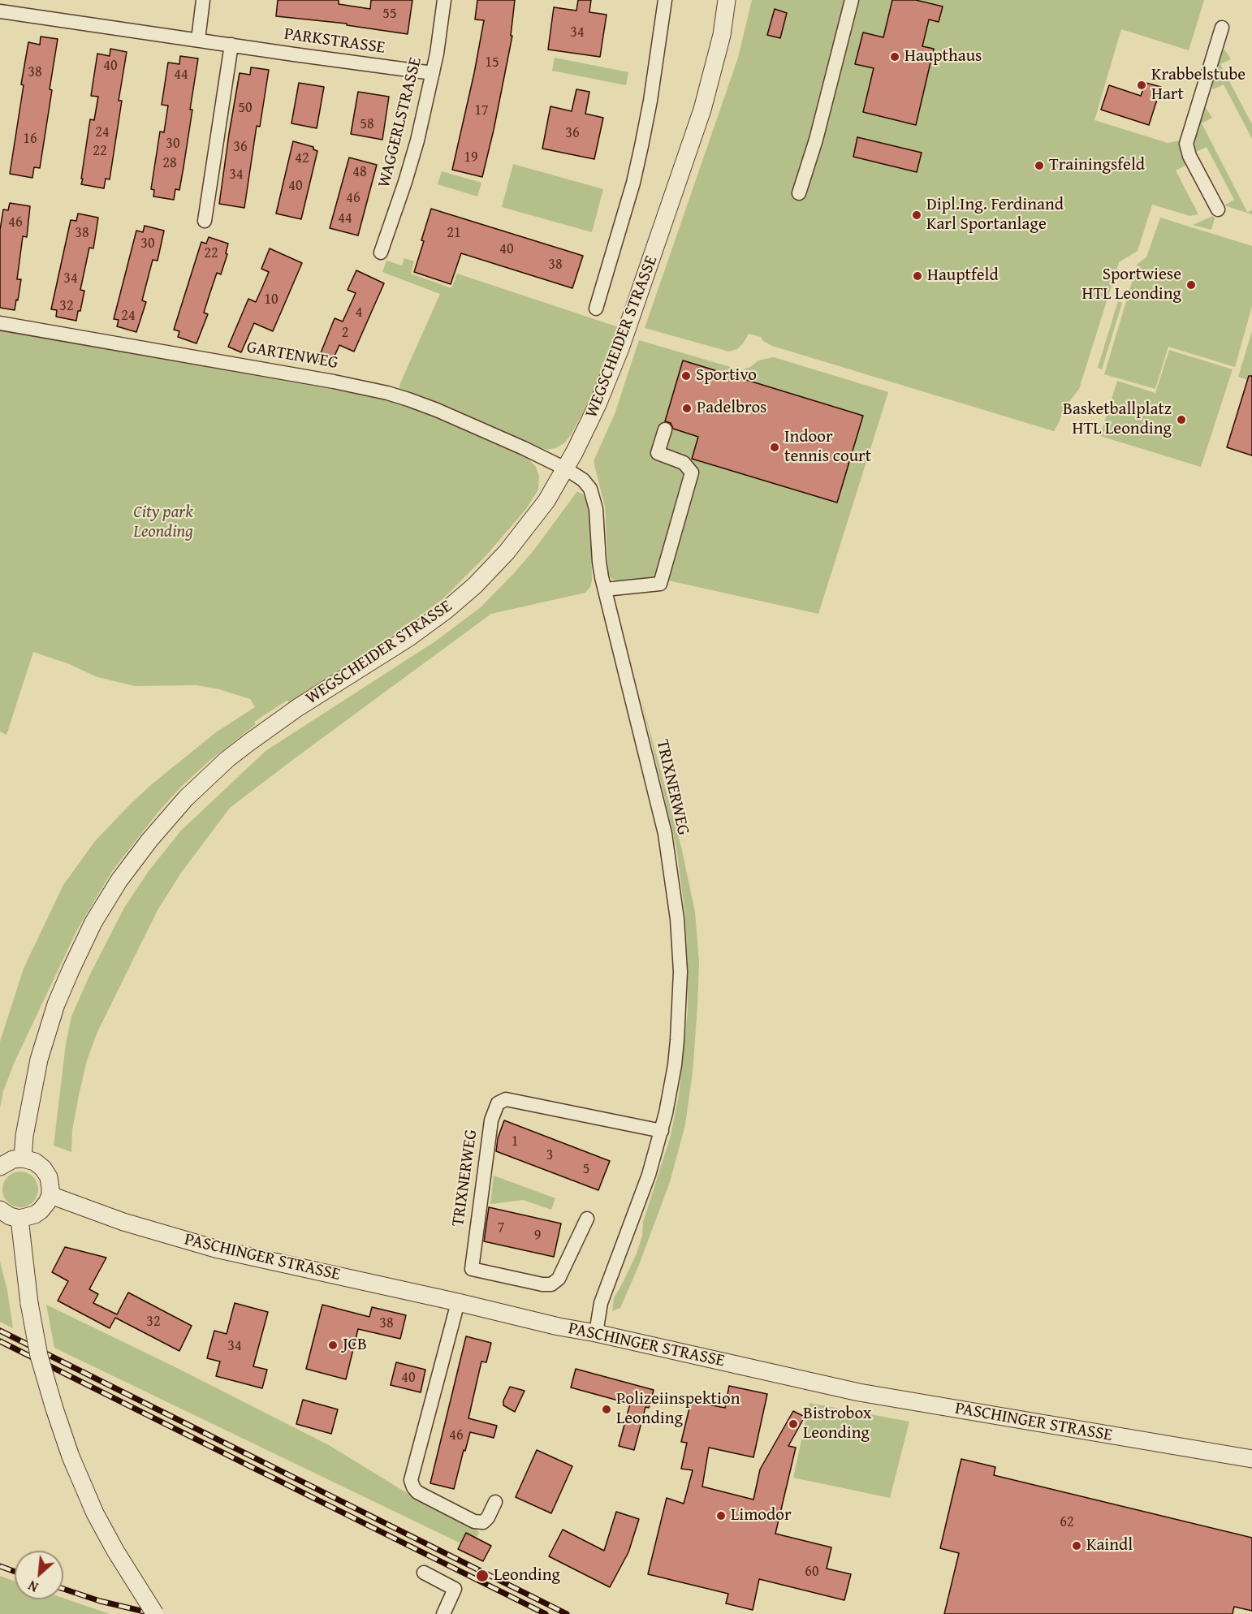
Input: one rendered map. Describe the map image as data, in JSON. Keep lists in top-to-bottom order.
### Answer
{
  "streets": {
    "street": [
      "PARKSTRASSE",
      "WAGGERLSTRASSE",
      "WEGSCHEIDER STRASSE",
      "GARTENWEG",
      "TRIXNERWEG",
      "PASCHINGER STRASSE"
    ]
  },
  "crossings": [
    ["PARKSTRASSE", "WAGGERLSTRASSE"],
    ["WEGSCHEIDER STRASSE", "GARTENWEG"],
    ["WEGSCHEIDER STRASSE", "TRIXNERWEG"],
    ["GARTENWEG", "TRIXNERWEG"],
    ["TRIXNERWEG", "PASCHINGER STRASSE"]
  ],
  "parks": ["City park Leonding"],
  "places": [
    "Haupthaus",
    "Krabbelstube Hart",
    "Trainingsfeld",
    "Dipl.Ing. Ferdinand Karl Sportanlage",
    "Hauptfeld",
    "Sportwiese HTL Leonding",
    "Sportivo",
    "Padelbros",
    "Basketballplatz HTL Leonding",
    "Indoor tennis court",
    "JCB",
    "Polizeiinspektion Leonding",
    "Bistrobox Leonding",
    "Limodor",
    "Kaindl",
    "Leonding"
  ],
  "house_numbers": [
    "55",
    "34",
    "15",
    "40",
    "38",
    "44",
    "50",
    "17",
    "58",
    "24",
    "36",
    "16",
    "30",
    "36",
    "22",
    "19",
    "42",
    "28",
    "48",
    "34",
    "40",
    "46",
    "44",
    "46",
    "38",
    "21",
    "30",
    "40",
    "22",
    "38",
    "34",
    "10",
    "32",
    "4",
    "24",
    "2",
    "1",
    "3",
    "5",
    "7",
    "9",
    "32",
    "38",
    "34",
    "40",
    "46",
    "62",
    "60"
  ],
  "north": "bottom left"
}
